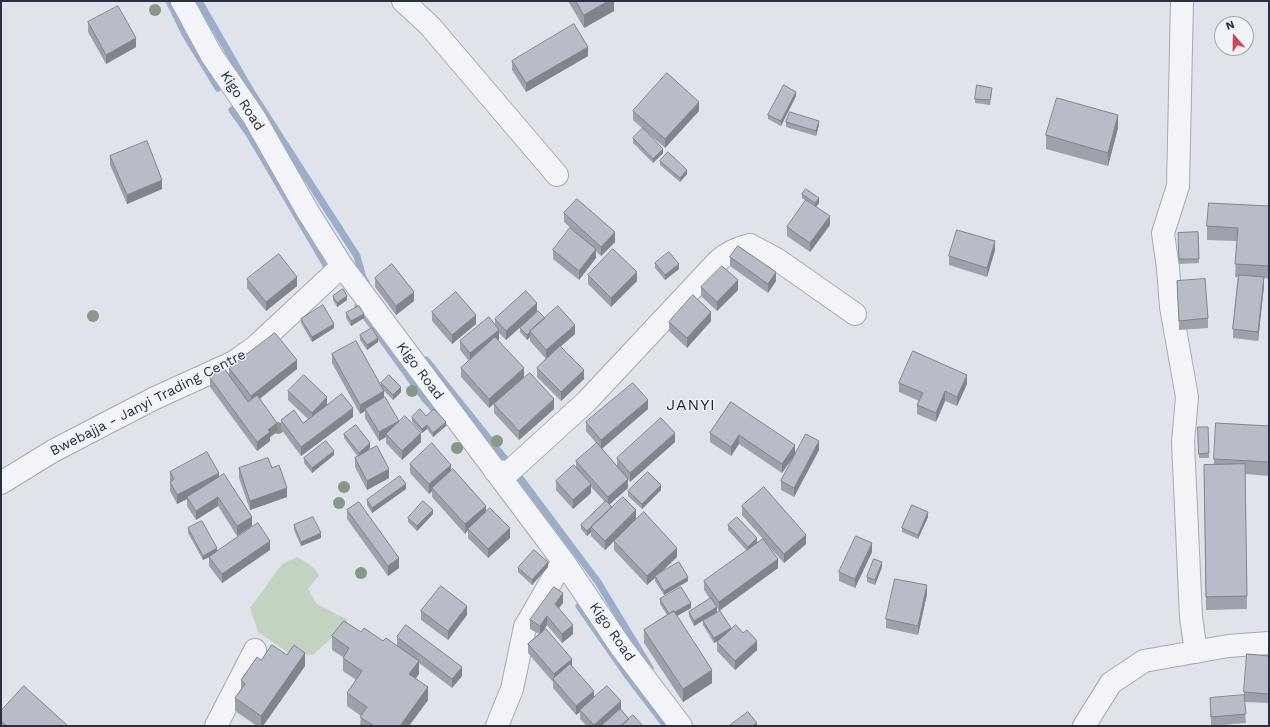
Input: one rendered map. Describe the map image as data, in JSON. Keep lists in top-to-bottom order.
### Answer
{
  "streets": {
    "street": ["Kigo Road", "Bwebajja - Janyi Trading Centre"]
  },
  "crossings": [
    ["Kigo Road", "Bwebajja - Janyi Trading Centre"]
  ],
  "districts": ["JANYI"],
  "north": "top"
}
